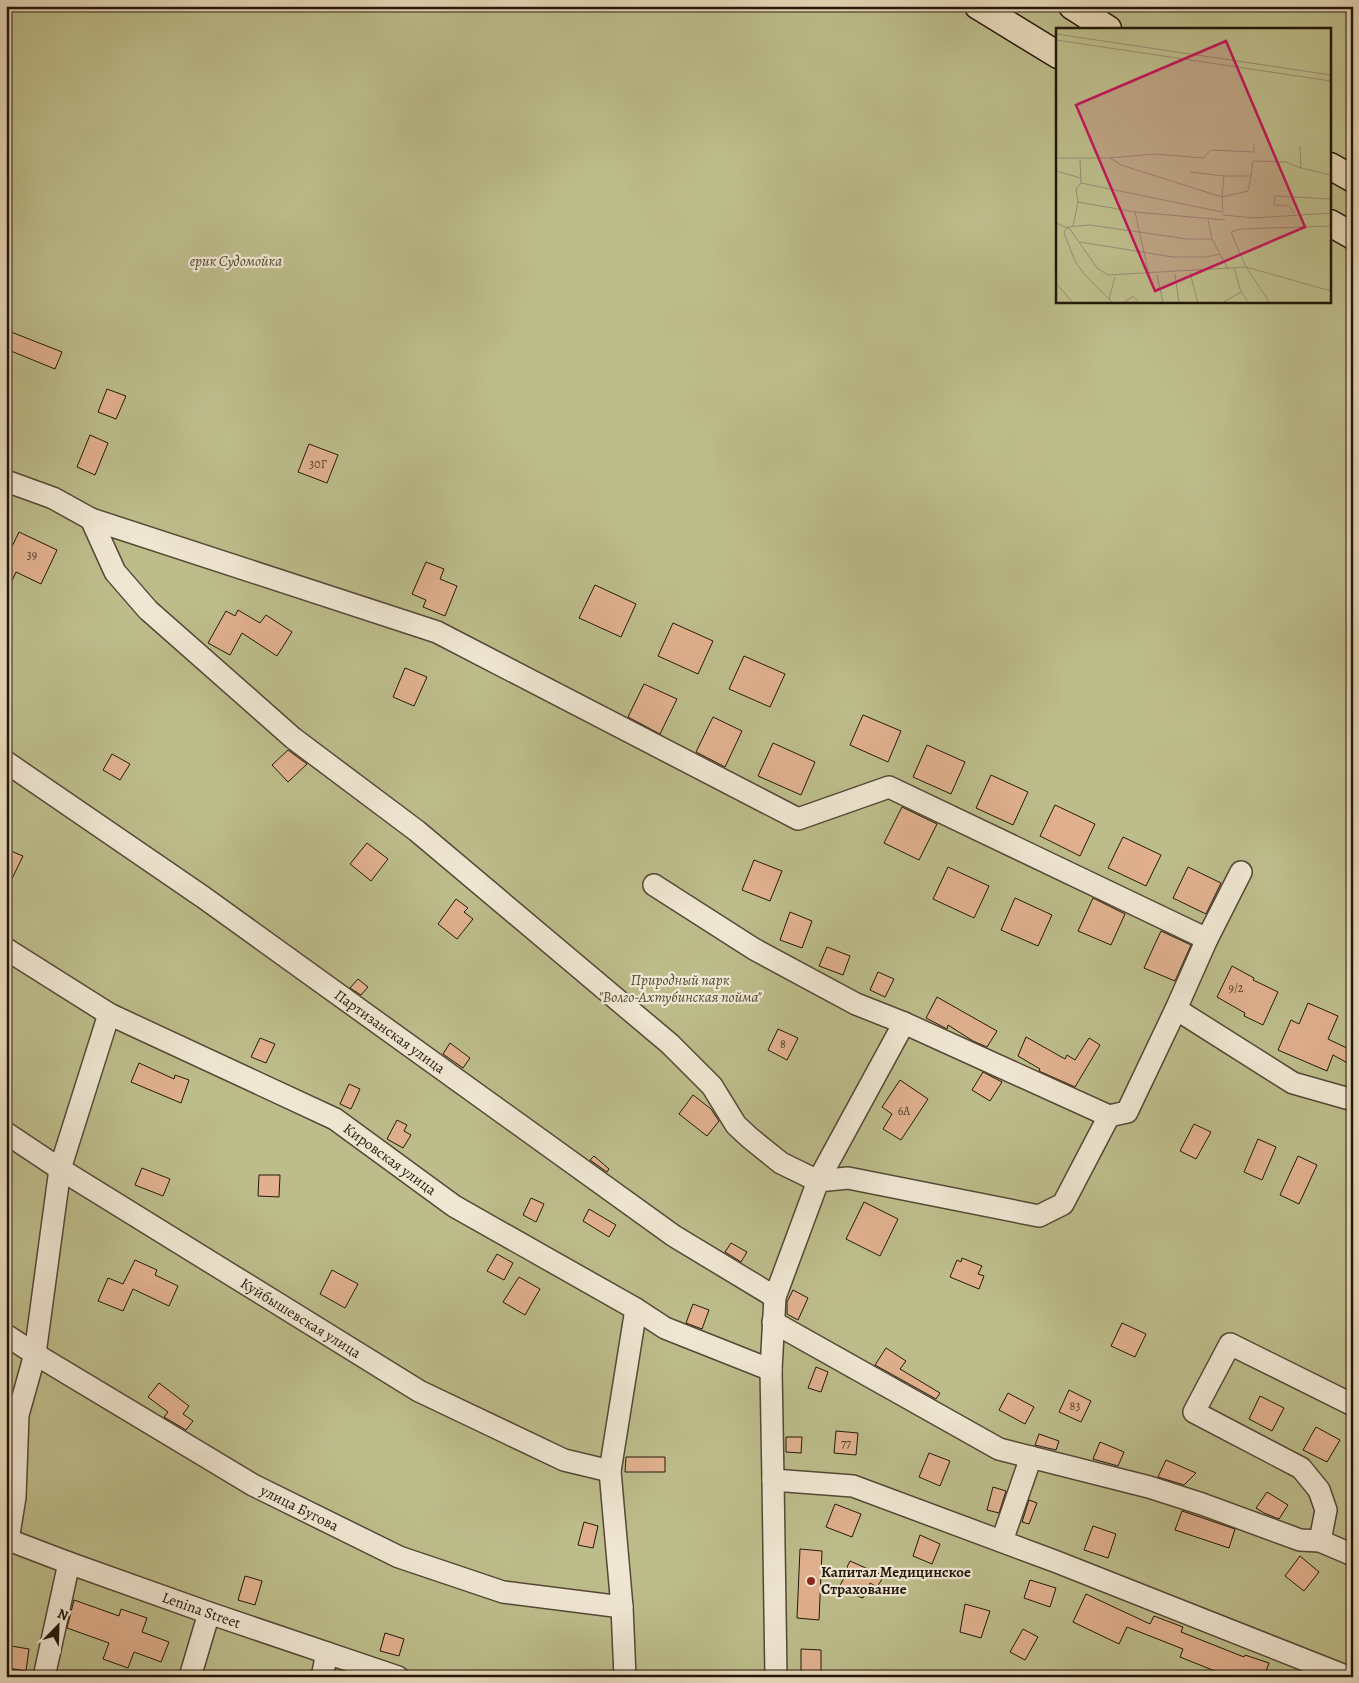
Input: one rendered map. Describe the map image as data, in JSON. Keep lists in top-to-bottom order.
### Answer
{
  "streets": {
    "street": [
      "Партизанская улица",
      "Кировская улица",
      "Куйбышевская улица",
      "улица Бугова",
      "Lenina Street"
    ]
  },
  "parks": ["ерик Судомойка", "Природный парк \"Волго-Ахтубинская пойма\""],
  "places": ["Капитал Медицинское Страхование"],
  "house_numbers": [
    "30Г",
    "39",
    "9/2",
    "8",
    "6А",
    "83",
    "77"
  ],
  "north": "top right"
}
